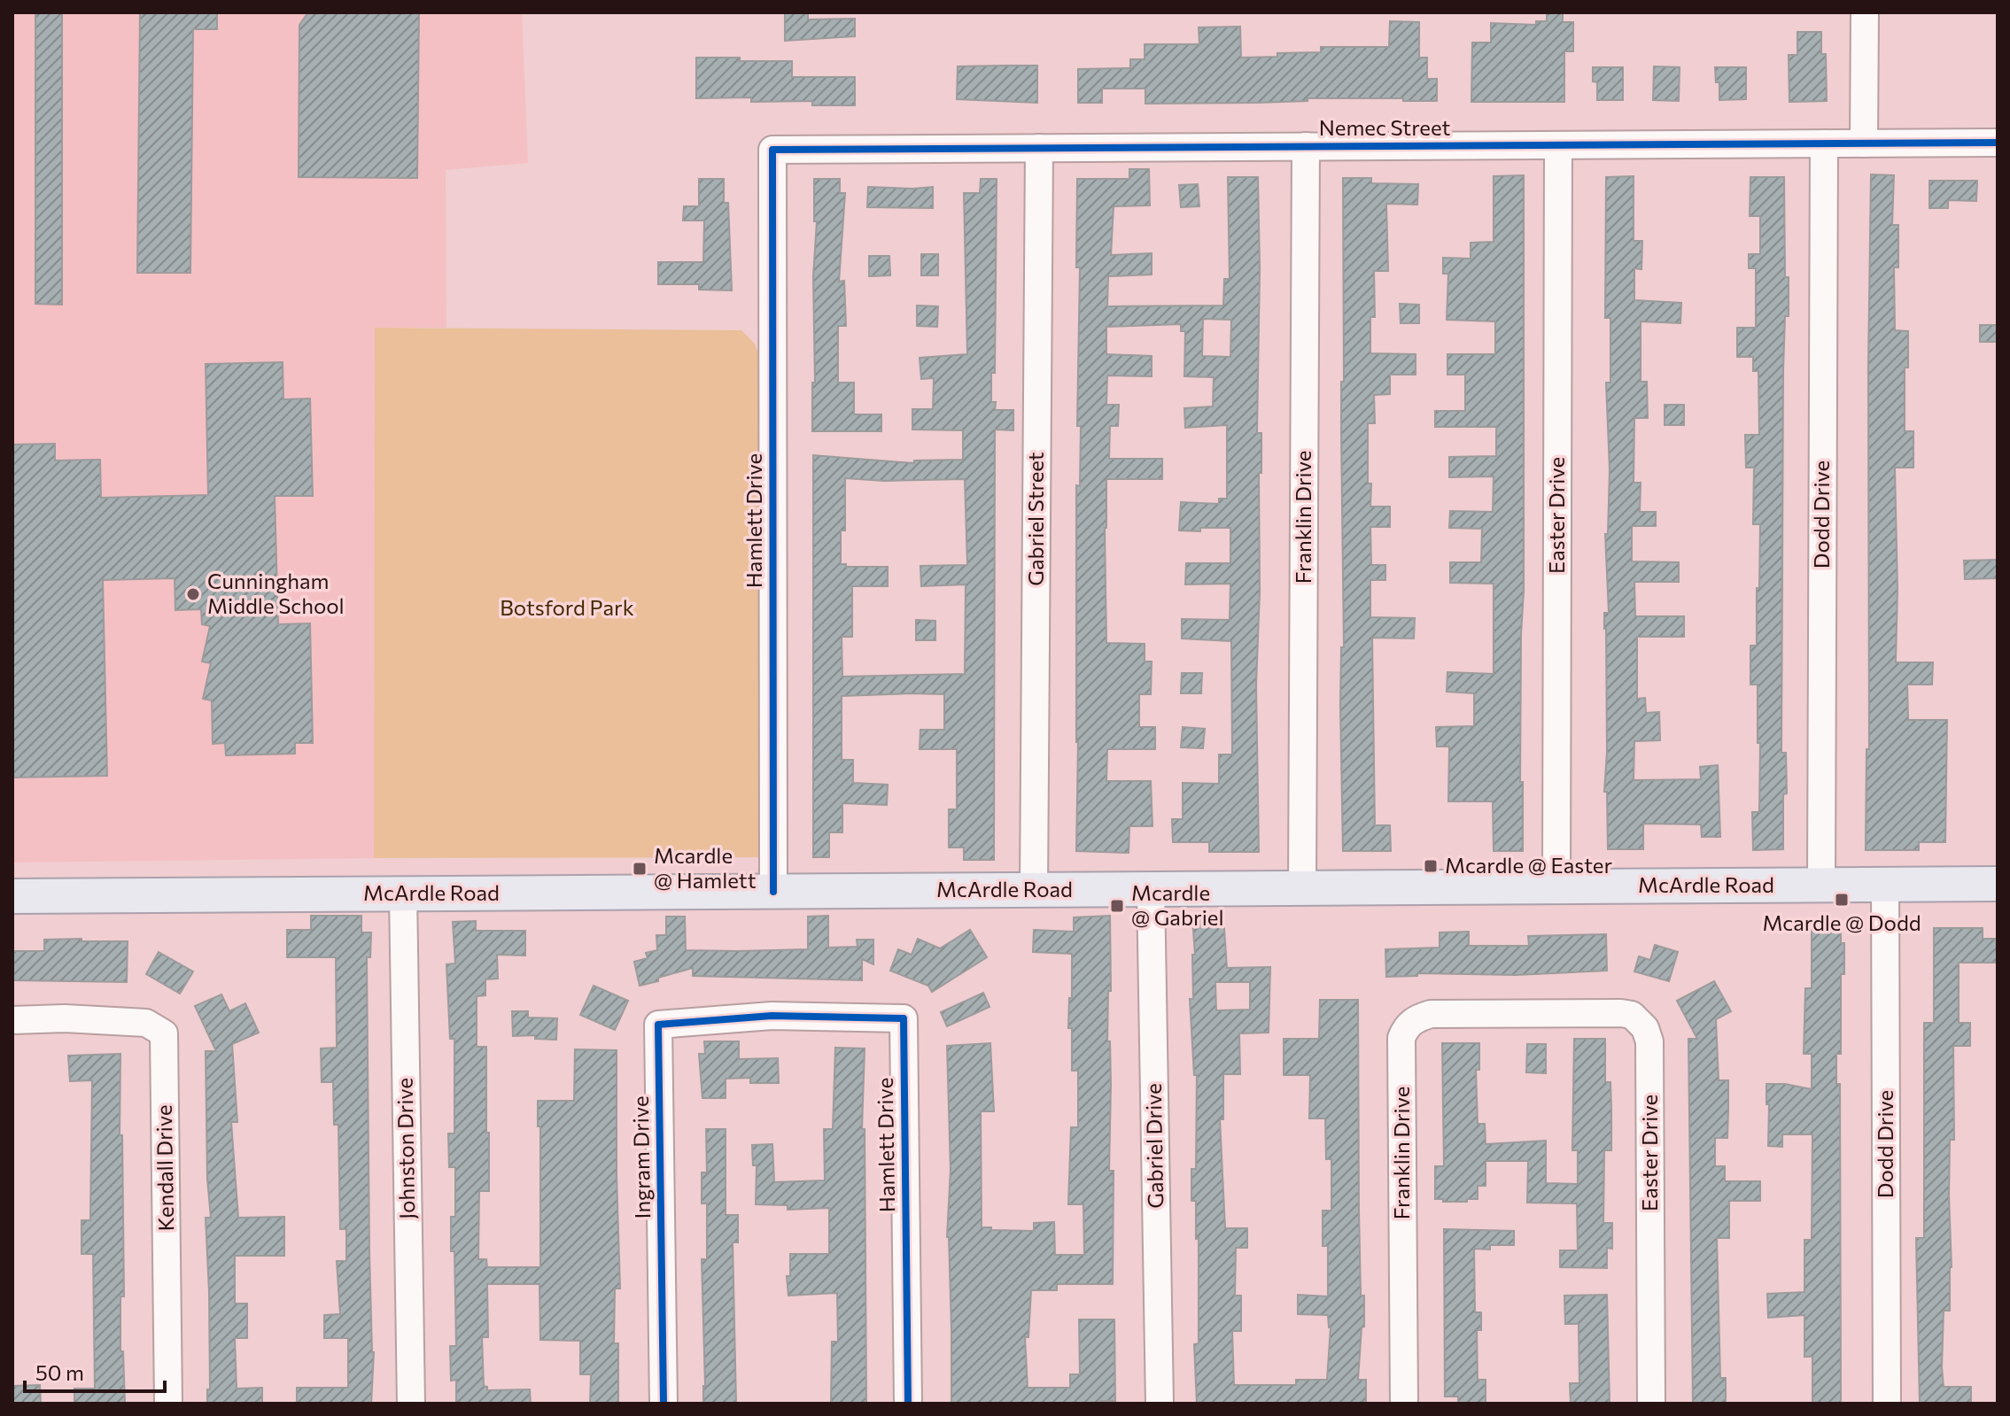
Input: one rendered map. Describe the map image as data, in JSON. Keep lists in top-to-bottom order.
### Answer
{
  "streets": {
    "main road": ["McArdle Road"],
    "street": [
      "Nemec Street",
      "Dodd Drive",
      "Easter Drive",
      "Franklin Drive",
      "Gabriel Street",
      "Hamlett Drive",
      "Gabriel Drive",
      "Johnston Drive",
      "Ingram Drive",
      "Kendall Drive"
    ]
  },
  "crossings": [
    ["Nemec Street", "Dodd Drive"],
    ["Nemec Street", "Easter Drive"],
    ["Nemec Street", "Franklin Drive"],
    ["Nemec Street", "Gabriel Street"],
    ["Nemec Street", "Hamlett Drive"],
    ["Dodd Drive", "McArdle Road"],
    ["Easter Drive", "Franklin Drive"],
    ["Easter Drive", "McArdle Road"],
    ["Franklin Drive", "McArdle Road"],
    ["Gabriel Street", "McArdle Road"],
    ["Hamlett Drive", "McArdle Road"],
    ["Hamlett Drive", "Ingram Drive"],
    ["McArdle Road", "Gabriel Drive"],
    ["McArdle Road", "Johnston Drive"]
  ],
  "parks": ["Botsford Park"],
  "places": {
    "other": ["Cunningham Middle School"],
    "transit": [
      "Mcardle @ Easter",
      "Mcardle @ Hamlett",
      "Mcardle @ Dodd",
      "Mcardle @ Gabriel"
    ]
  },
  "scale_bar": "50 m"
}
